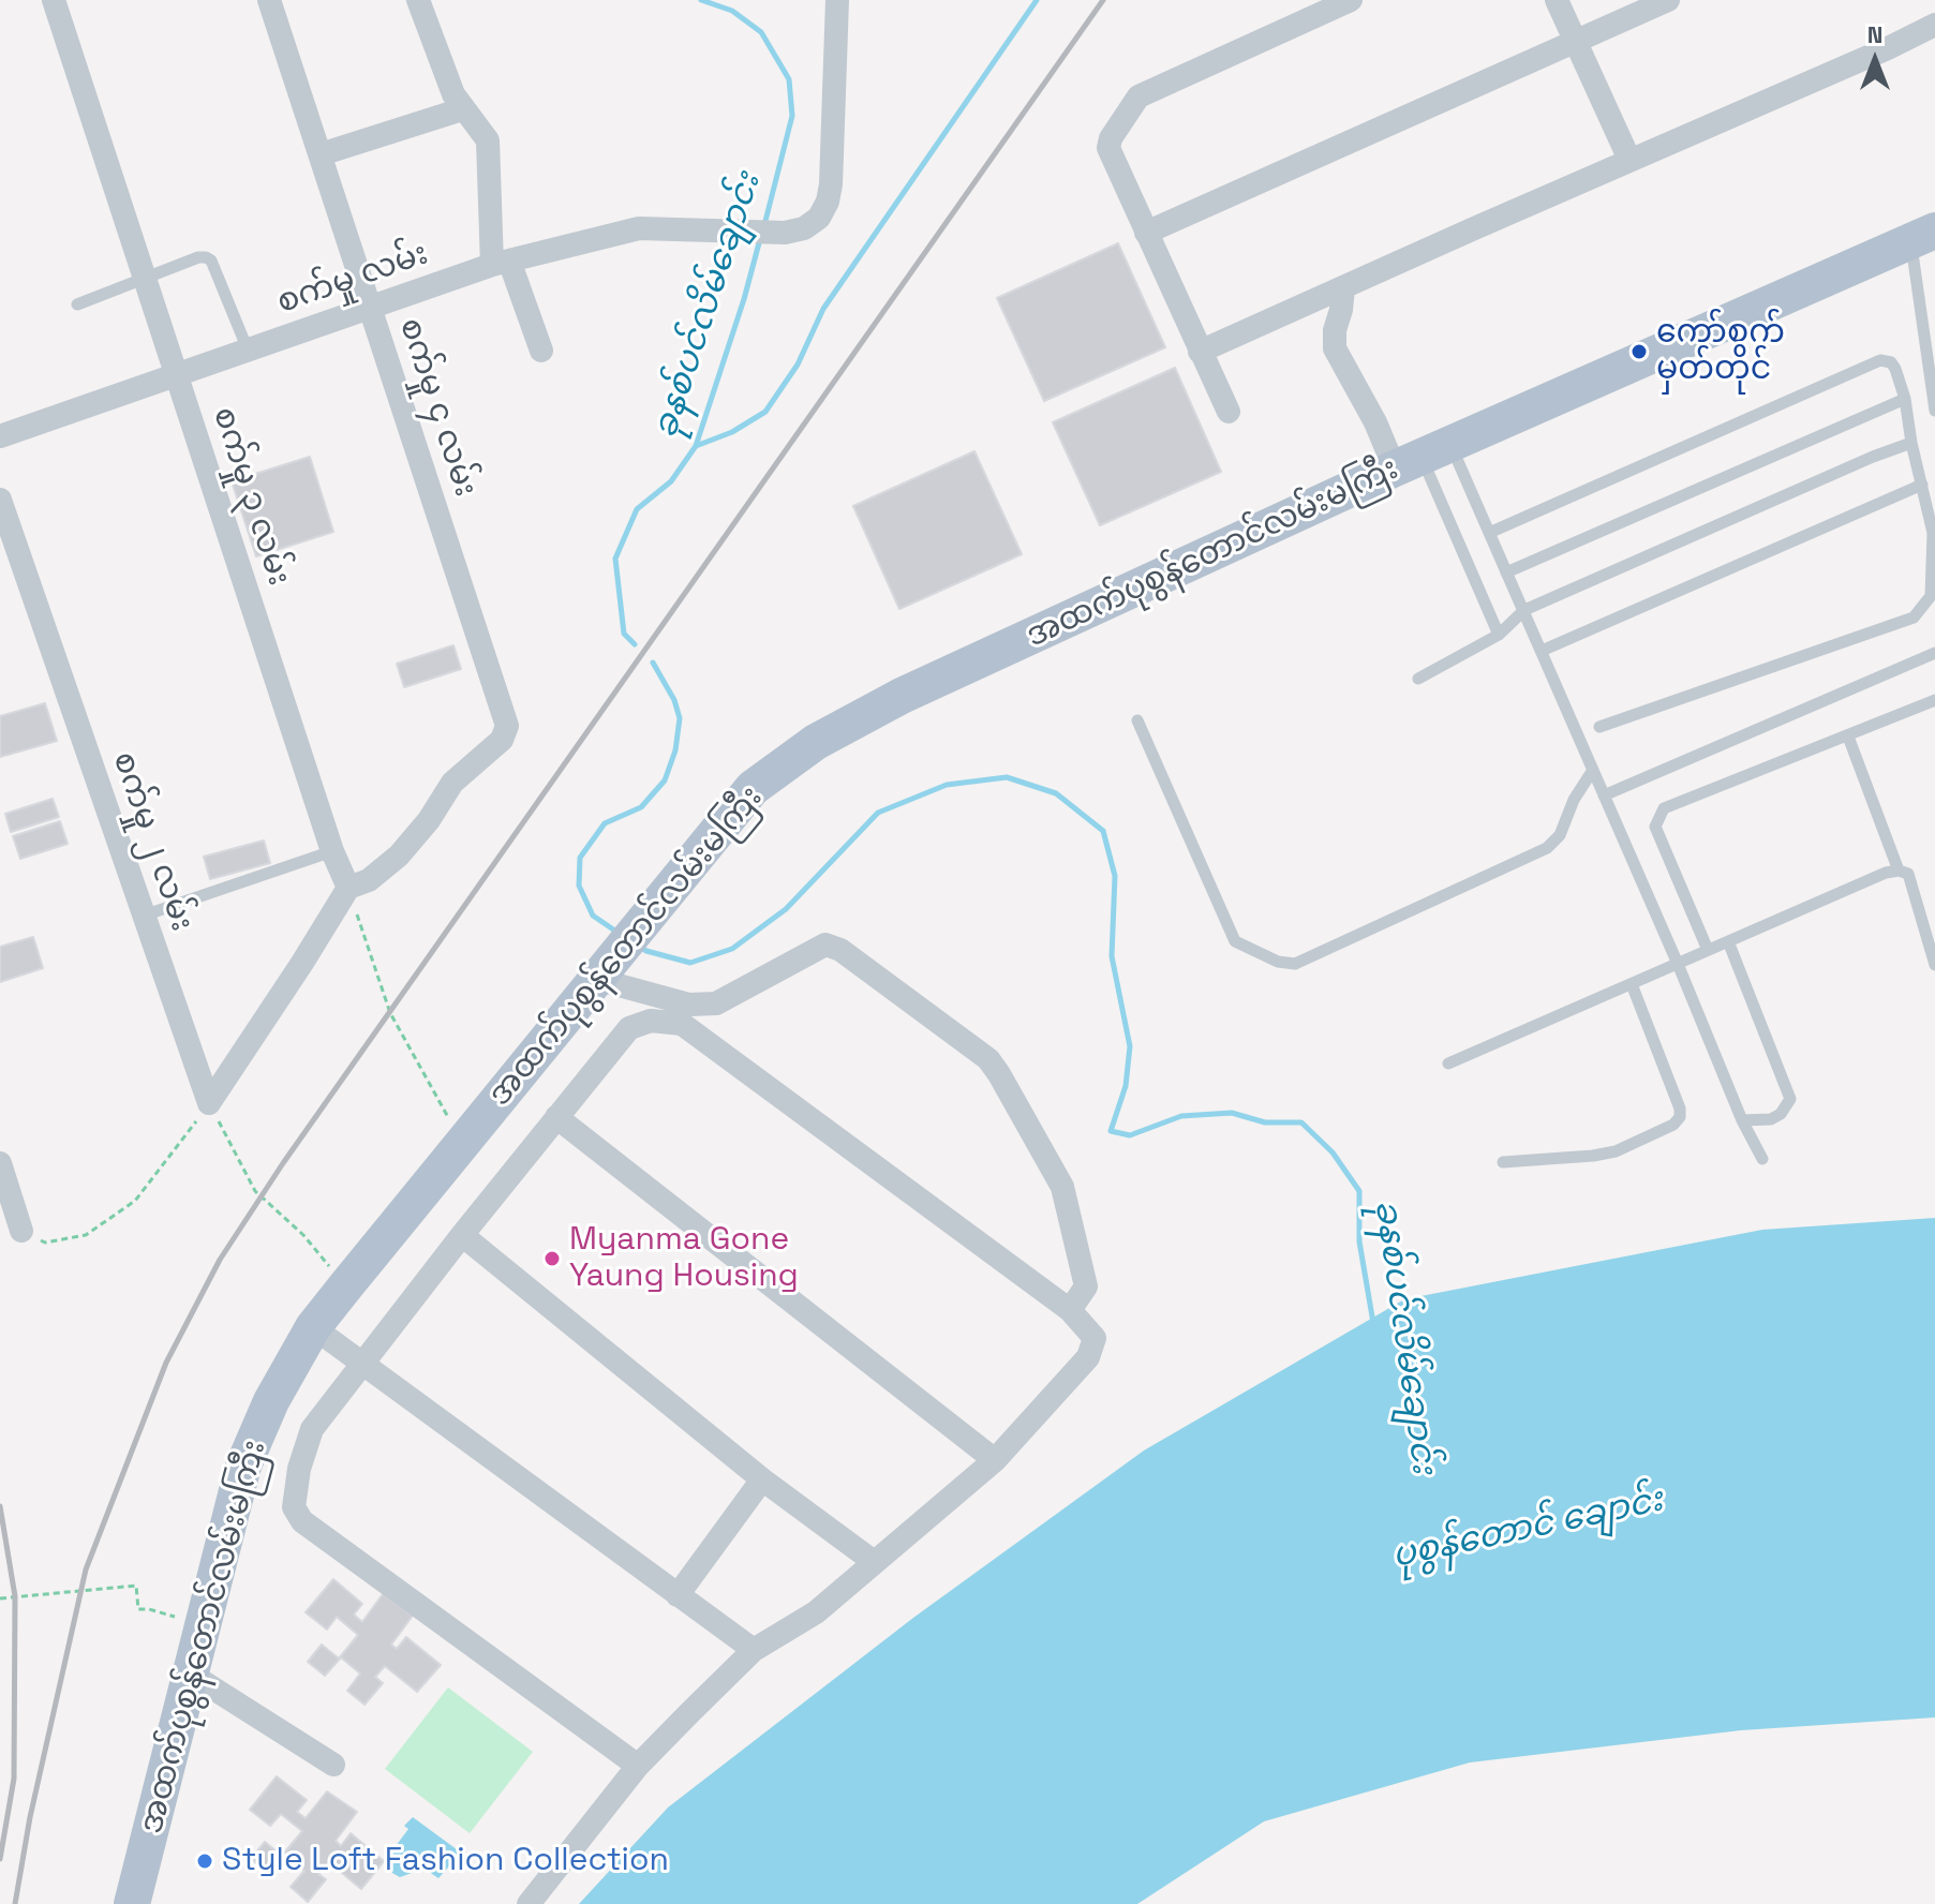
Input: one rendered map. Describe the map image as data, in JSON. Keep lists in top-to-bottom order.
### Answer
{
  "streets": {
    "main road": ["အထက်ပုစွန်တောင်လမ်းမကြီး"],
    "street": [
      "စက်မှု လမ်း",
      "စက်မှု ၄ လမ်း",
      "စက်မှု ၃ လမ်း",
      "စက်မှု ၂ လမ်း"
    ]
  },
  "crossings": [
    ["စက်မှု လမ်း", "စက်မှု ၄ လမ်း"],
    ["စက်မှု လမ်း", "စက်မှု ၃ လမ်း"],
    ["စက်မှု ၄ လမ်း", "စက်မှု ၃ လမ်း"]
  ],
  "water": ["ခုနစ်ပင်လိမ်ချောင်း", "ပုစွန်တောင် ချောင်း"],
  "places": ["ကော်စက် မှတ်တိုင်", "Myanma Gone Yaung Housing", "Style Loft Fashion Collection"],
  "north": "top"
}
